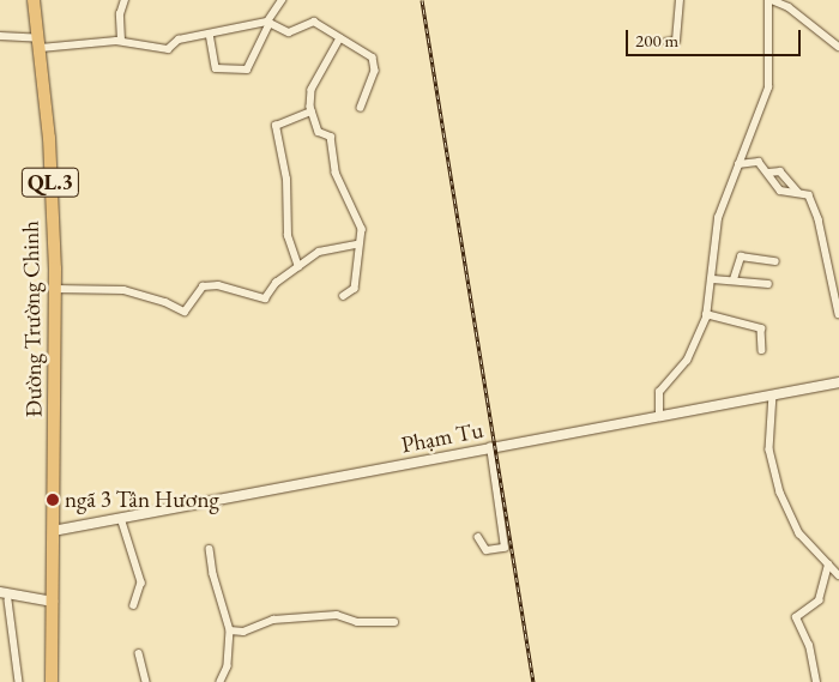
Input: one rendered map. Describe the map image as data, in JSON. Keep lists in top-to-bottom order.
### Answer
{
  "streets": {
    "highway": ["QL.3", "Đường Trường Chinh"],
    "street": ["Phạm Tu"]
  },
  "crossings": [
    ["QL.3", "Đường Trường Chinh"],
    ["QL.3", "Phạm Tu"],
    ["Đường Trường Chinh", "Phạm Tu"]
  ],
  "places": ["ngã 3 Tân Hương"],
  "scale_bar": "200 m"
}
